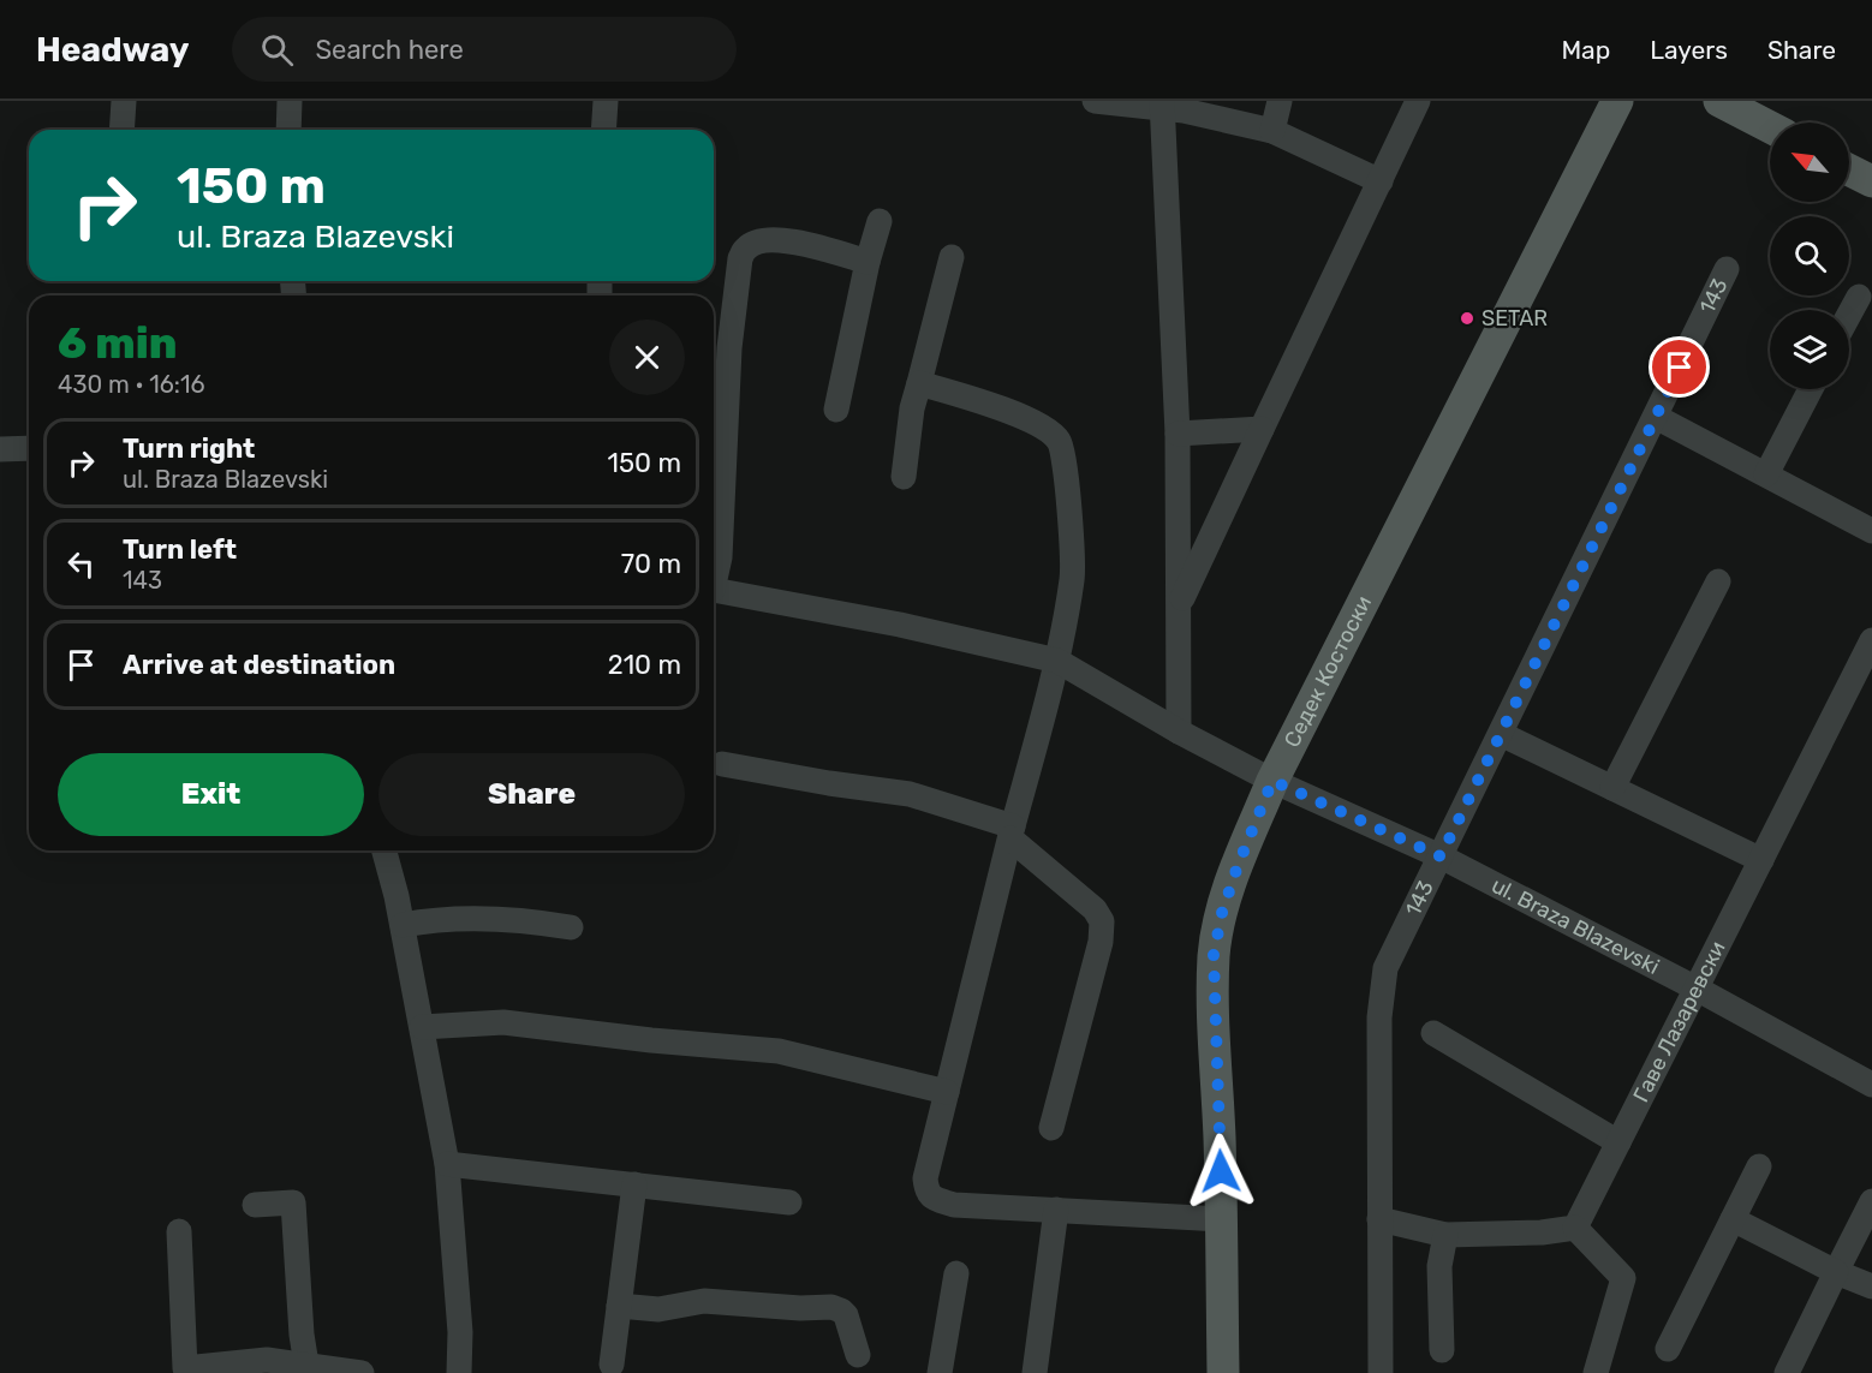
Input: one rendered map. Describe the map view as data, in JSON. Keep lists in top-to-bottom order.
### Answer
{
  "streets": {
    "main road": ["Седек Костоски"],
    "street": ["143", "ul. Braza Blazevski", "Гаве Лазаревски"]
  },
  "crossings": [
    ["143", "ul. Braza Blazevski"],
    ["Седек Костоски", "ul. Braza Blazevski"],
    ["ul. Braza Blazevski", "Гаве Лазаревски"]
  ],
  "places": ["SETAR"],
  "north": "top left",
  "page": {
    "header": "Headway",
    "search": "Search here",
    "nav": ["Map", "Layers", "Share"],
    "turn": ["150 m", "ul. Braza Blazevski"],
    "heading": ["6 min", "430 m · 16:16"],
    "list": [
      {
        "name": "Turn right",
        "note": "ul. Braza Blazevski",
        "value": "150 m"
      },
      {
        "name": "Turn left",
        "note": "143",
        "value": "70 m"
      },
      {
        "name": "Arrive at destination",
        "value": "210 m"
      }
    ],
    "buttons": ["Exit", "Share"]
  }
}
